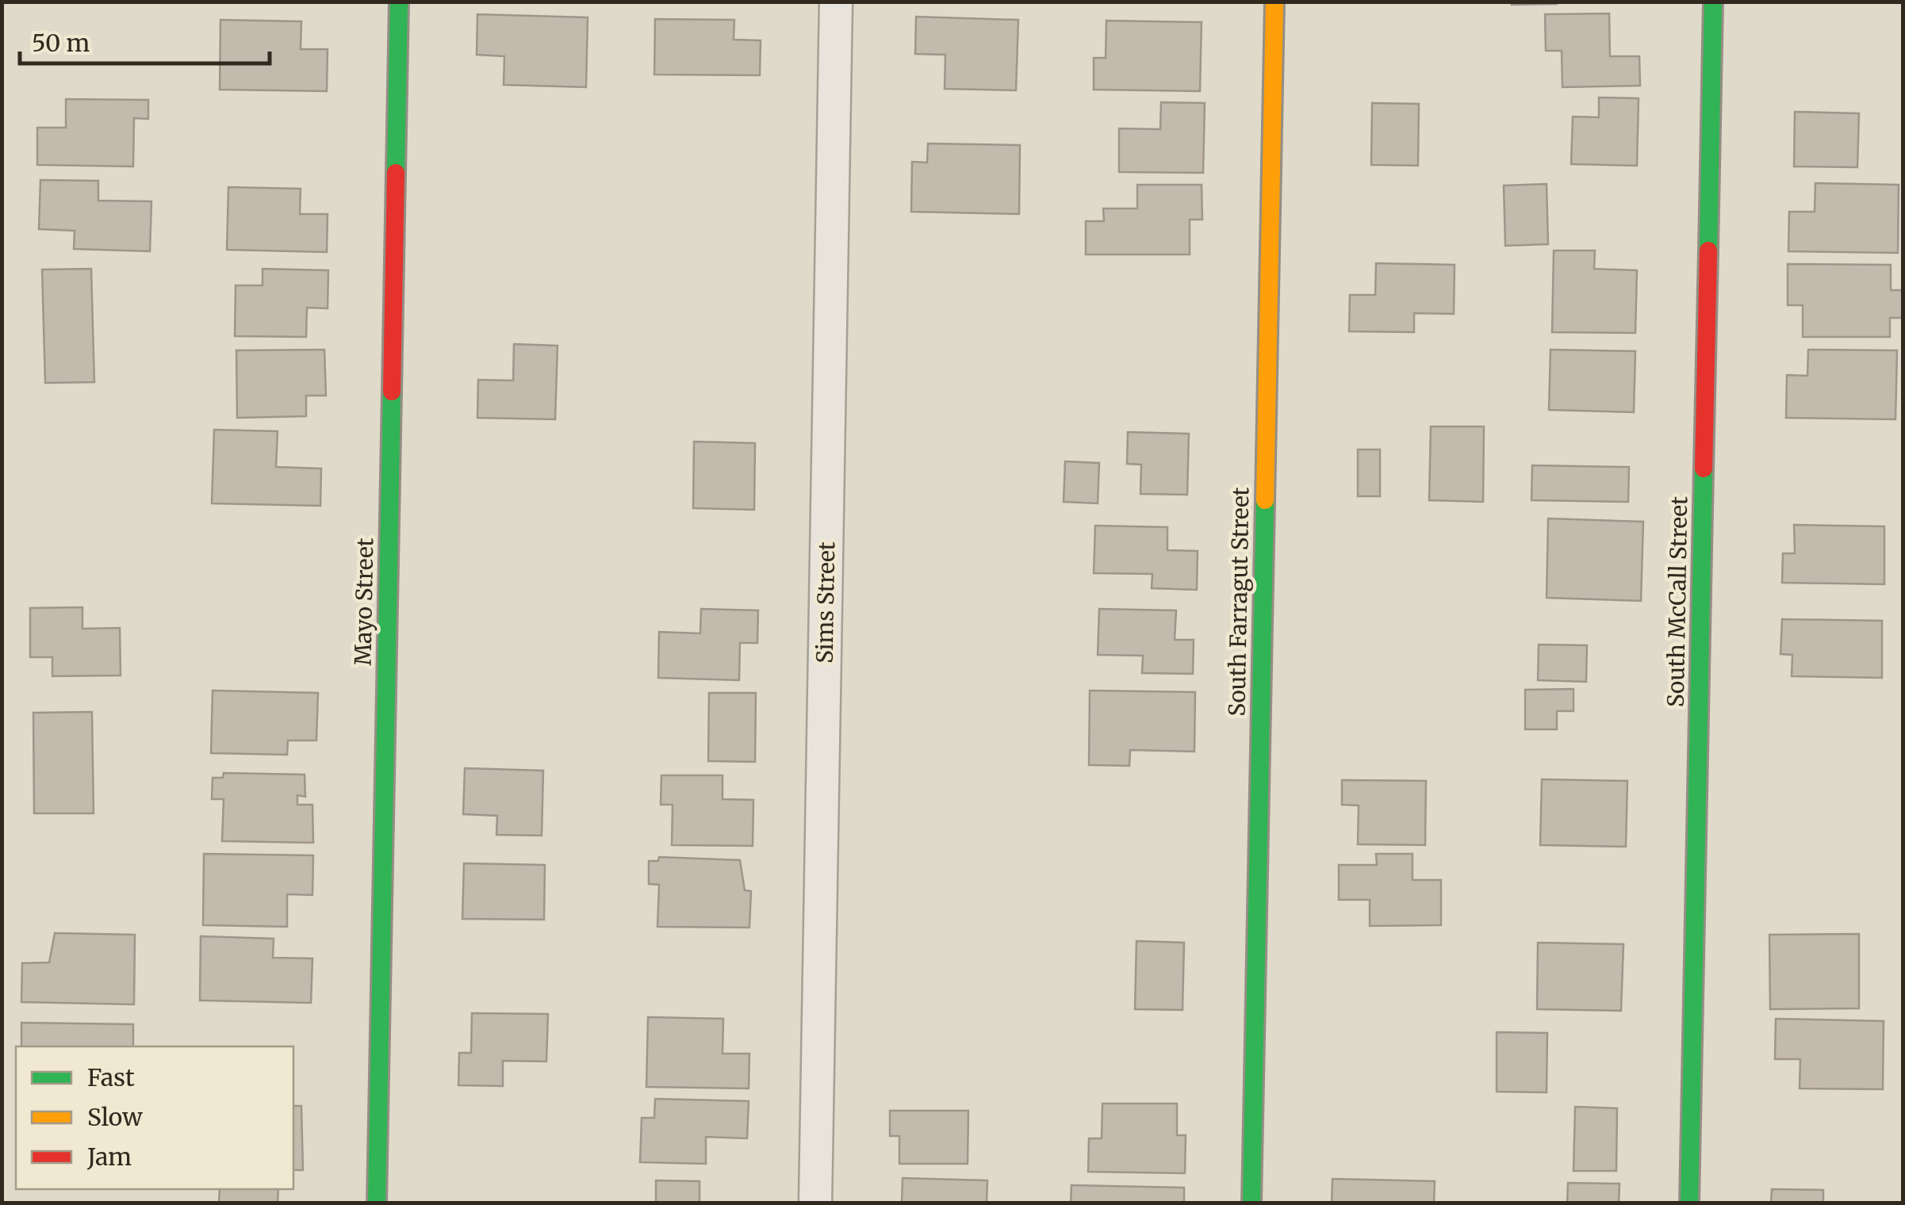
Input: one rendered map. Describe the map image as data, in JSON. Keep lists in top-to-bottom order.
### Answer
{
  "streets": {
    "street": [
      "Mayo Street",
      "South Farragut Street",
      "South McCall Street",
      "Sims Street"
    ]
  },
  "legend": ["Fast", "Slow", "Jam"],
  "scale_bar": "50 m"
}
